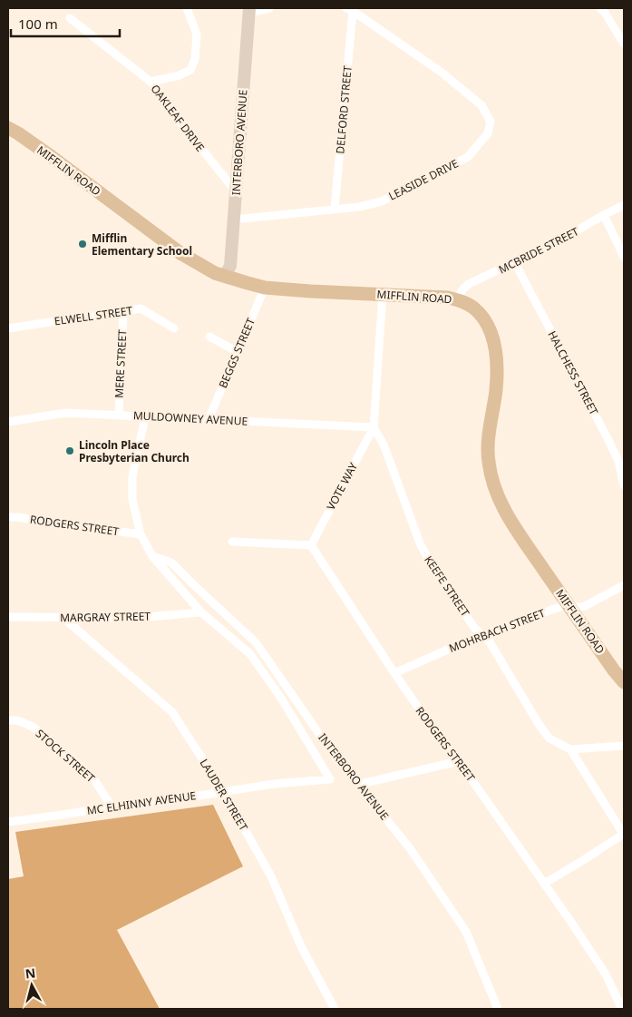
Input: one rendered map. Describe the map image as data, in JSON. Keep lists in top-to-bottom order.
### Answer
{
  "streets": {
    "main road": ["INTERBORO AVENUE", "MIFFLIN ROAD"],
    "street": [
      "DELFORD STREET",
      "OAKLEAF DRIVE",
      "LEASIDE DRIVE",
      "MCBRIDE STREET",
      "ELWELL STREET",
      "BEGGS STREET",
      "MERE STREET",
      "HALCHESS STREET",
      "MULDOWNEY AVENUE",
      "VOTE WAY",
      "RODGERS STREET",
      "KEEFE STREET",
      "MARGRAY STREET",
      "MOHRBACH STREET",
      "STOCK STREET",
      "LAUDER STREET",
      "MC ELHINNY AVENUE"
    ]
  },
  "crossings": [
    ["DELFORD STREET", "LEASIDE DRIVE"],
    ["OAKLEAF DRIVE", "INTERBORO AVENUE"],
    ["INTERBORO AVENUE", "MIFFLIN ROAD"],
    ["INTERBORO AVENUE", "LEASIDE DRIVE"],
    ["INTERBORO AVENUE", "MULDOWNEY AVENUE"],
    ["INTERBORO AVENUE", "RODGERS STREET"],
    ["INTERBORO AVENUE", "MARGRAY STREET"],
    ["INTERBORO AVENUE", "MC ELHINNY AVENUE"],
    ["MIFFLIN ROAD", "MCBRIDE STREET"],
    ["MIFFLIN ROAD", "BEGGS STREET"],
    ["MIFFLIN ROAD", "MOHRBACH STREET"],
    ["MCBRIDE STREET", "HALCHESS STREET"],
    ["ELWELL STREET", "MERE STREET"],
    ["BEGGS STREET", "MULDOWNEY AVENUE"],
    ["MERE STREET", "MULDOWNEY AVENUE"],
    ["MULDOWNEY AVENUE", "VOTE WAY"],
    ["MULDOWNEY AVENUE", "KEEFE STREET"],
    ["VOTE WAY", "RODGERS STREET"],
    ["VOTE WAY", "KEEFE STREET"],
    ["RODGERS STREET", "MOHRBACH STREET"],
    ["KEEFE STREET", "MOHRBACH STREET"],
    ["MARGRAY STREET", "LAUDER STREET"],
    ["STOCK STREET", "MC ELHINNY AVENUE"],
    ["LAUDER STREET", "MC ELHINNY AVENUE"]
  ],
  "places": ["Mifflin Elementary School", "Lincoln Place Presbyterian Church"],
  "scale_bar": "100 m",
  "north": "top"
}
